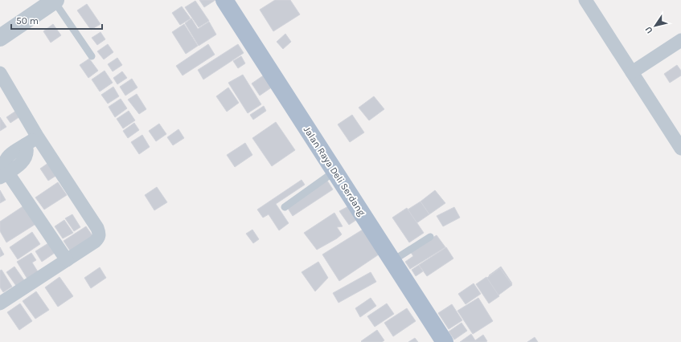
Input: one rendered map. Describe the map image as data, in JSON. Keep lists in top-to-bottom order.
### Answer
{
  "streets": {
    "main road": ["Jalan Raya Deli Serdang"]
  },
  "scale_bar": "50 m",
  "north": "bottom left"
}
